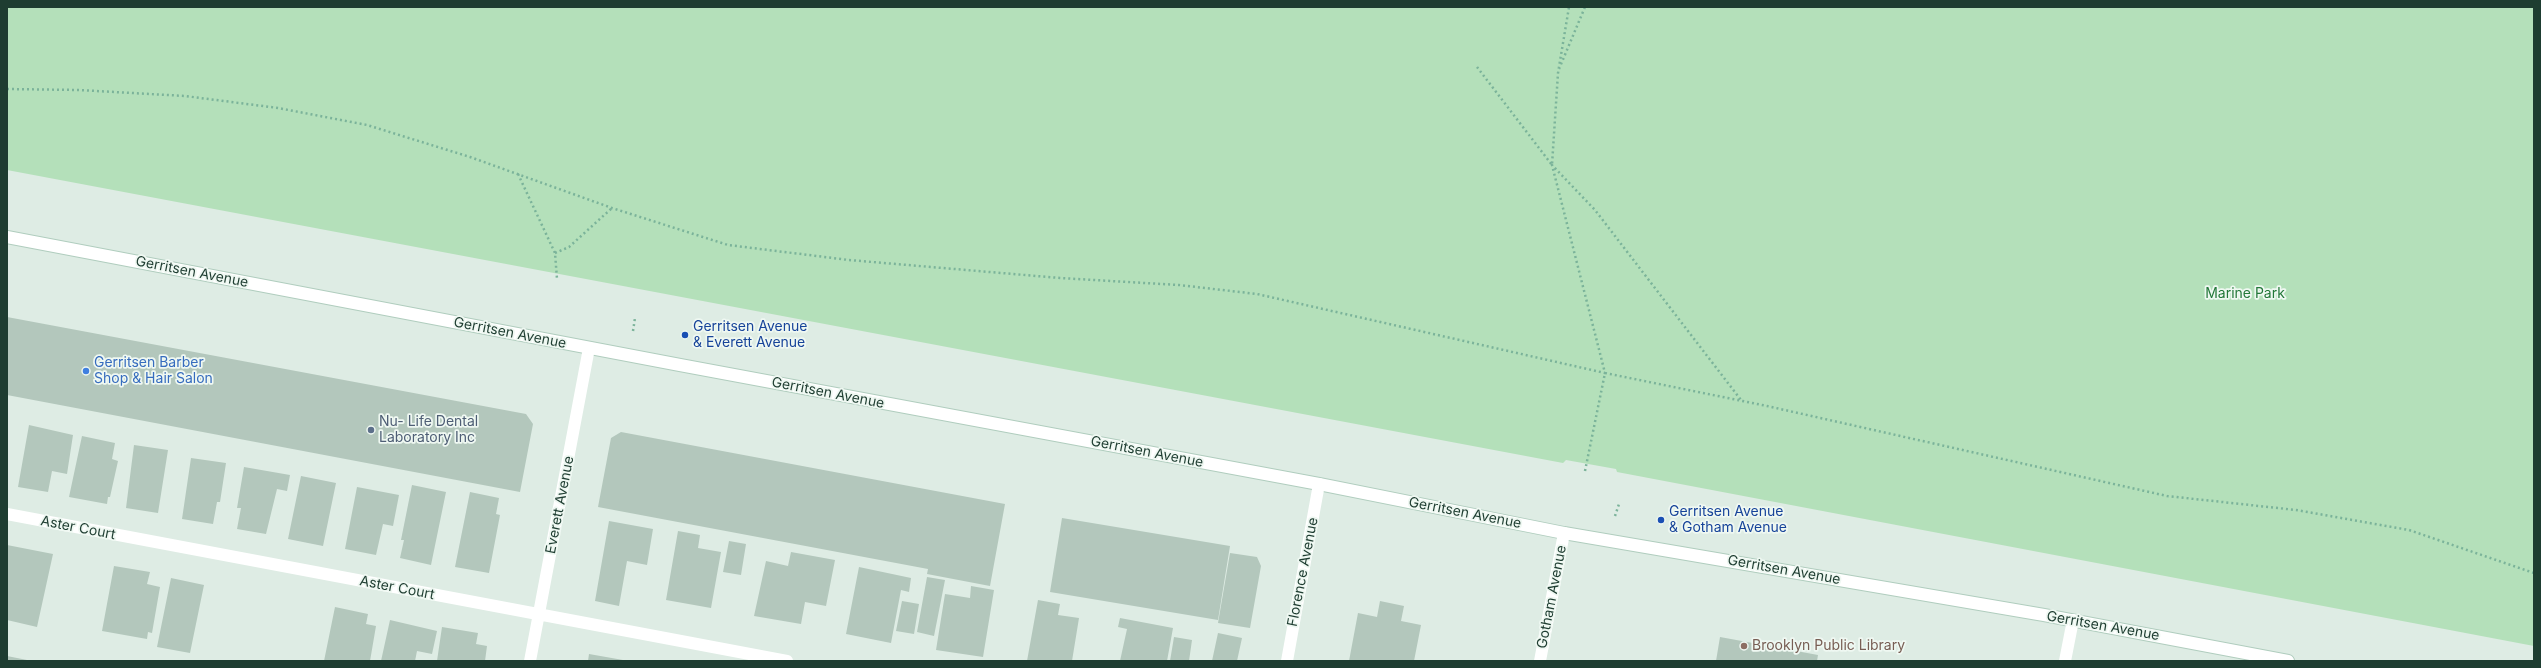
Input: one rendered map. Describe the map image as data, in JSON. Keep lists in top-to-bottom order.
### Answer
{
  "streets": {
    "main road": [
      "Gerritsen Avenue",
      "Everett Avenue",
      "Aster Court",
      "Florence Avenue",
      "Gotham Avenue"
    ]
  },
  "crossings": [
    ["Gerritsen Avenue", "Everett Avenue"],
    ["Gerritsen Avenue", "Florence Avenue"],
    ["Gerritsen Avenue", "Gotham Avenue"],
    ["Everett Avenue", "Aster Court"]
  ],
  "parks": ["Marine Park"],
  "places": [
    "Gerritsen Avenue & Everett Avenue",
    "Gerritsen Barber Shop & Hair Salon",
    "Nu- Life Dental Laboratory Inc",
    "Gerritsen Avenue & Gotham Avenue",
    "Brooklyn Public Library"
  ]
}
